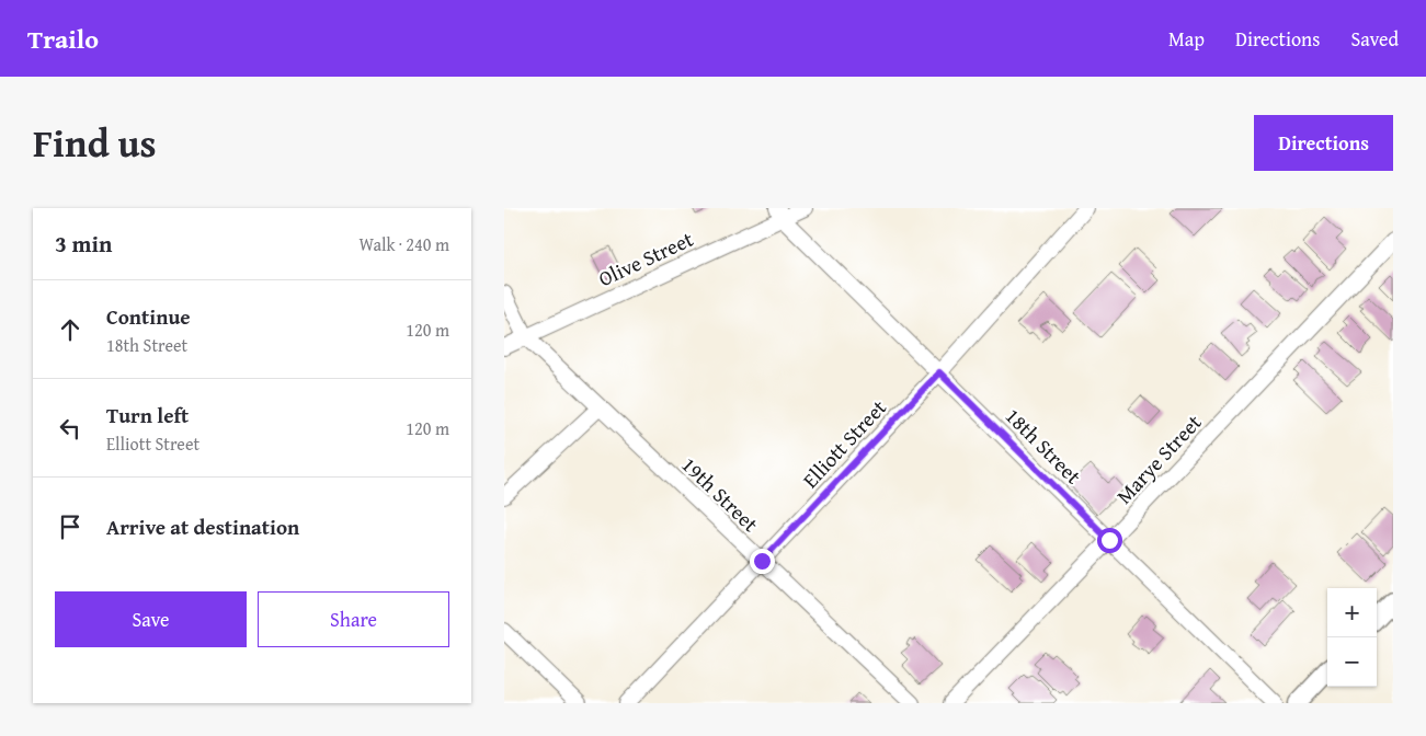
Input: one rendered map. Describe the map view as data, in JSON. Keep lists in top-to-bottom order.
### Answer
{
  "streets": {
    "street": [
      "Olive Street",
      "Elliott Street",
      "18th Street",
      "Marye Street",
      "19th Street"
    ]
  },
  "crossings": [
    ["Olive Street", "18th Street"],
    ["Olive Street", "19th Street"],
    ["Elliott Street", "18th Street"],
    ["Elliott Street", "19th Street"],
    ["18th Street", "Marye Street"]
  ],
  "page": {
    "header": "Trailo",
    "nav": ["Map", "Directions", "Saved"],
    "title": "Find us",
    "buttons": [
      "Directions",
      ["Save", "Share"]
    ],
    "heading": ["3 min", "Walk · 240 m"],
    "list": [
      ["Continue", "18th Street", "120 m"],
      ["Turn left", "Elliott Street", "120 m"],
      "Arrive at destination"
    ],
    "map_buttons": ["+", "−"]
  }
}
